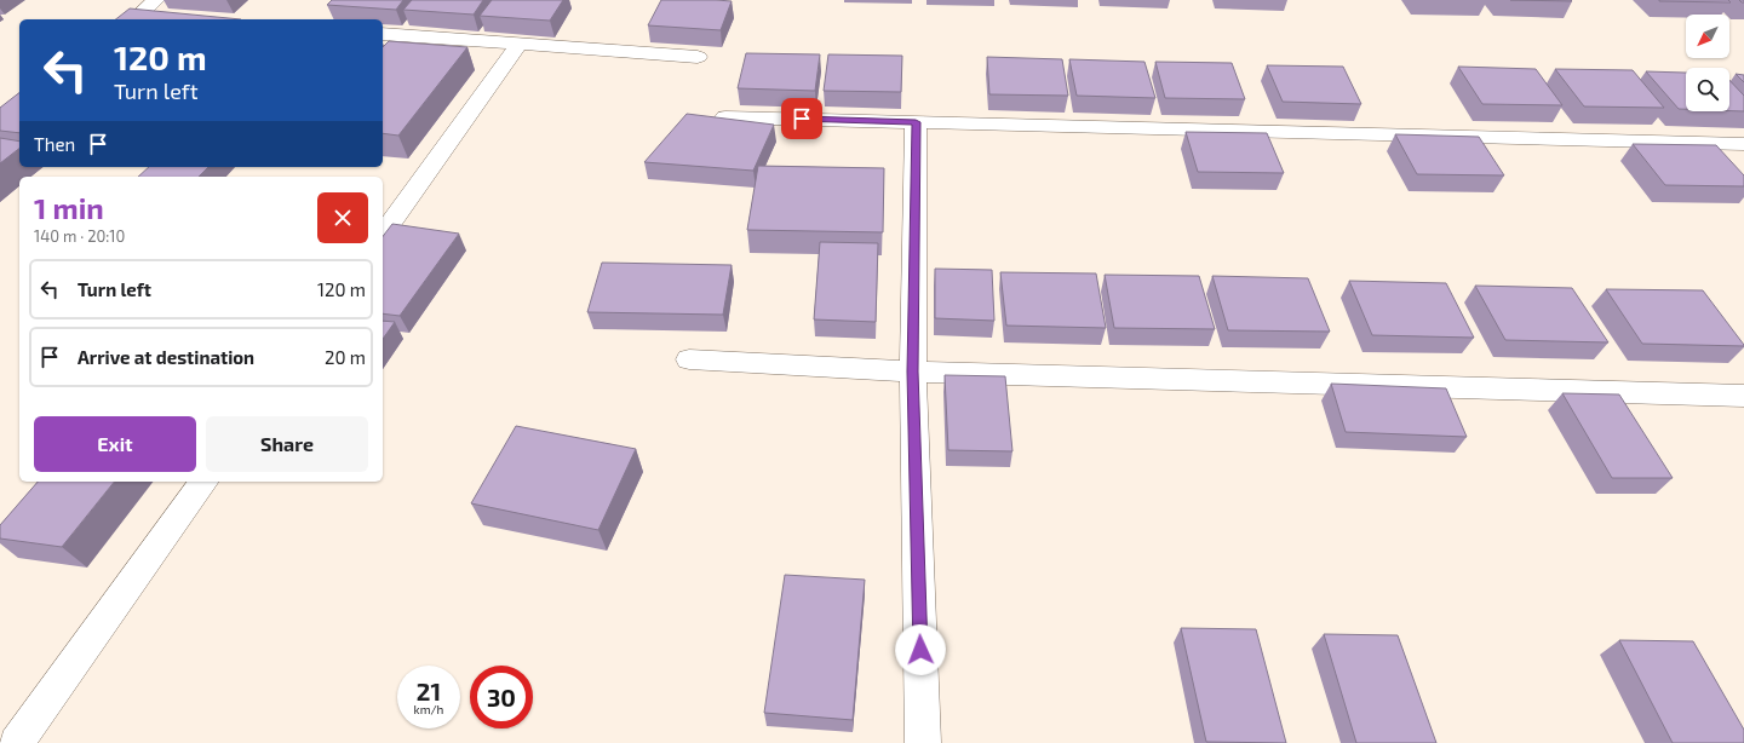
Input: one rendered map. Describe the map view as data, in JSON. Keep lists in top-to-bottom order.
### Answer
{
  "north": "bottom left",
  "page": {
    "turn": ["120 m", "Turn left"],
    "then": "Then",
    "heading": ["1 min", "140 m · 20:10"],
    "list": [
      {
        "name": "Turn left",
        "value": "120 m"
      },
      {
        "name": "Arrive at destination",
        "value": "20 m"
      }
    ],
    "buttons": ["Exit", "Share"],
    "speed": "21 km/h",
    "limit": "30"
  }
}
